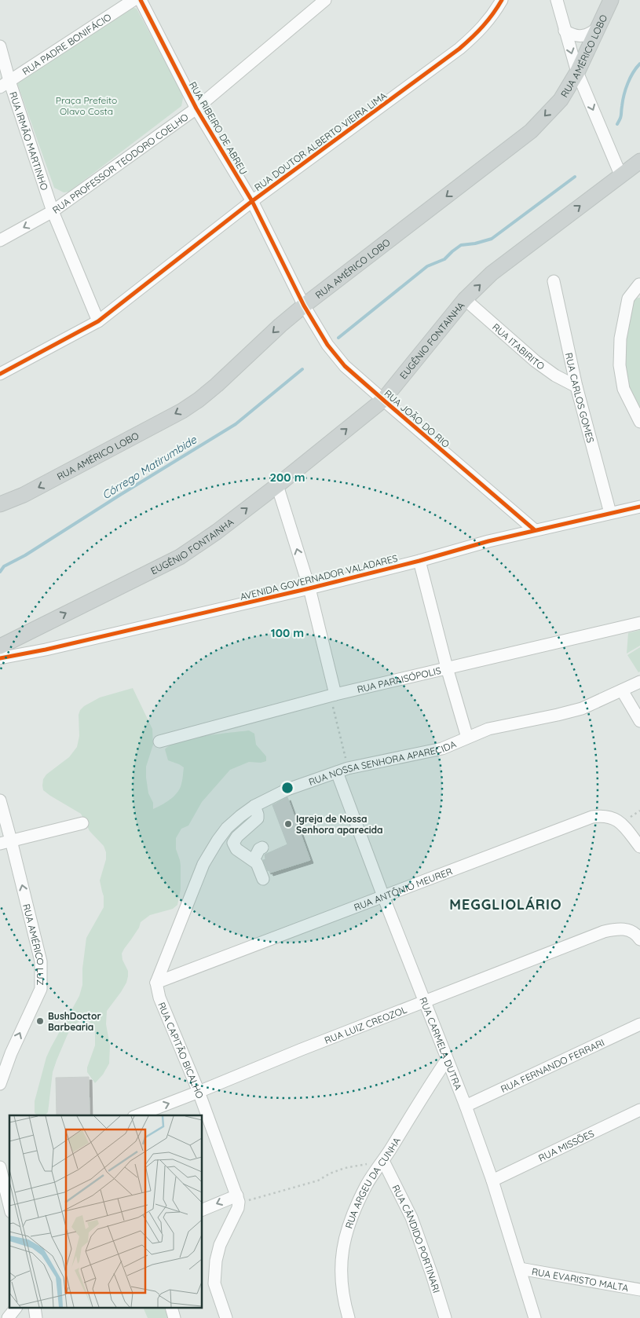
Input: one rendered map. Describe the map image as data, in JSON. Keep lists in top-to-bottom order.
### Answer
{
  "streets": {
    "main road": ["RUA AMÉRICO LOBO", "EUGÊNIO FONTAINHA"],
    "street": [
      "RUA PADRE BONIFÁCIO",
      "RUA RIBEIRO DE ABREU",
      "RUA IRMÃO MARTINHO",
      "RUA DOUTOR ALBERTO VIEIRA LIMA",
      "RUA PROFESSOR TEODORO COELHO",
      "RUA ITABIRITO",
      "RUA CARLOS GOMES",
      "RUA JOÃO DO RIO",
      "AVENIDA GOVERNADOR VALADARES",
      "RUA PARAISÓPOLIS",
      "RUA NOSSA SENHORA APARECIDA",
      "RUA ANTÔNIO MEURER",
      "RUA AMÉRICO LUZ",
      "RUA LUIZ CREOZOL",
      "RUA CARMELA DUTRA",
      "RUA CAPITÃO BICALHO",
      "RUA FERNANDO FERRARI",
      "RUA MISSÕES",
      "RUA ARGEU DA CUNHA",
      "RUA CÂNDIDO PORTINARI",
      "RUA EVARISTO MALTA"
    ]
  },
  "crossings": [
    ["RUA PADRE BONIFÁCIO", "RUA IRMÃO MARTINHO"],
    ["RUA AMÉRICO LOBO", "RUA RIBEIRO DE ABREU"],
    ["RUA AMÉRICO LOBO", "RUA JOÃO DO RIO"],
    ["RUA RIBEIRO DE ABREU", "RUA DOUTOR ALBERTO VIEIRA LIMA"],
    ["RUA RIBEIRO DE ABREU", "RUA PROFESSOR TEODORO COELHO"],
    ["RUA RIBEIRO DE ABREU", "RUA JOÃO DO RIO"],
    ["RUA IRMÃO MARTINHO", "RUA DOUTOR ALBERTO VIEIRA LIMA"],
    ["RUA IRMÃO MARTINHO", "RUA PROFESSOR TEODORO COELHO"],
    ["EUGÊNIO FONTAINHA", "RUA ITABIRITO"],
    ["EUGÊNIO FONTAINHA", "RUA JOÃO DO RIO"],
    ["RUA ITABIRITO", "RUA CARLOS GOMES"],
    ["RUA CARLOS GOMES", "AVENIDA GOVERNADOR VALADARES"],
    ["RUA JOÃO DO RIO", "AVENIDA GOVERNADOR VALADARES"],
    ["RUA NOSSA SENHORA APARECIDA", "RUA ANTÔNIO MEURER"],
    ["RUA NOSSA SENHORA APARECIDA", "RUA CARMELA DUTRA"],
    ["RUA NOSSA SENHORA APARECIDA", "RUA CAPITÃO BICALHO"],
    ["RUA ANTÔNIO MEURER", "RUA CARMELA DUTRA"],
    ["RUA ANTÔNIO MEURER", "RUA CAPITÃO BICALHO"],
    ["RUA LUIZ CREOZOL", "RUA CARMELA DUTRA"],
    ["RUA LUIZ CREOZOL", "RUA CAPITÃO BICALHO"],
    ["RUA CARMELA DUTRA", "RUA FERNANDO FERRARI"],
    ["RUA CARMELA DUTRA", "RUA MISSÕES"],
    ["RUA CARMELA DUTRA", "RUA ARGEU DA CUNHA"],
    ["RUA CARMELA DUTRA", "RUA EVARISTO MALTA"],
    ["RUA ARGEU DA CUNHA", "RUA CÂNDIDO PORTINARI"]
  ],
  "one_way": ["RUA AMÉRICO LOBO", "EUGÊNIO FONTAINHA", "RUA AMÉRICO LUZ"],
  "districts": ["MEGGLIOLÁRIO"],
  "water": ["Córrego Matirumbide"],
  "parks": ["Praça Prefeito Olavo Costa"],
  "places": ["Igreja de Nossa Senhora aparecida", "BushDoctor Barbearia"],
  "rings": ["200 m", "100 m"]
}
